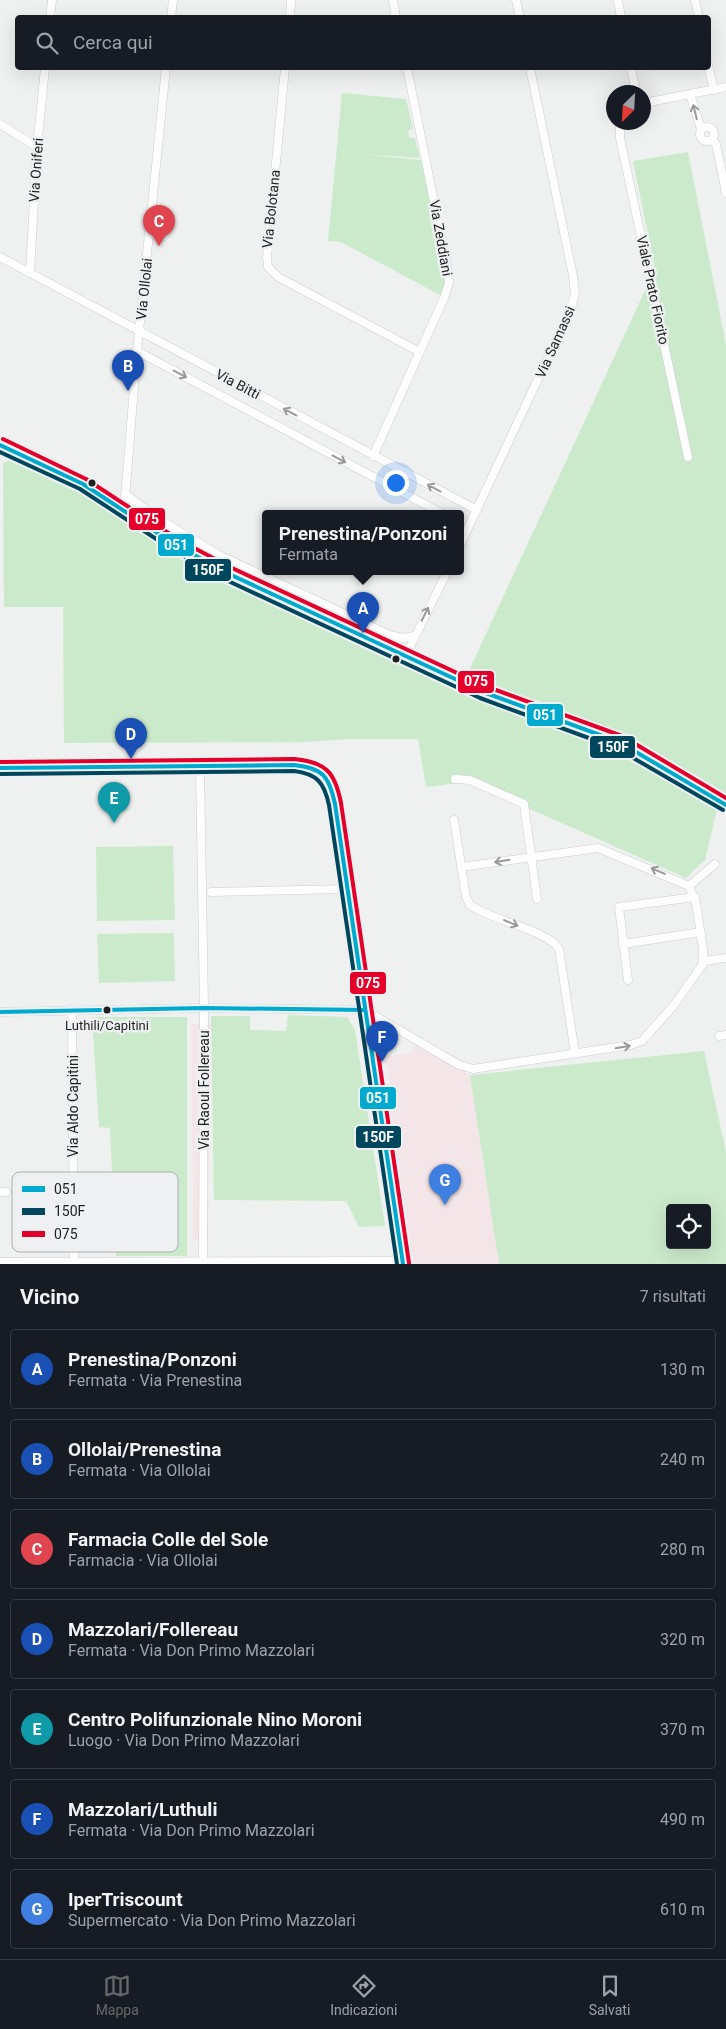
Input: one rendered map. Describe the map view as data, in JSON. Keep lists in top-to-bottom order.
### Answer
{
  "streets": {
    "street": [
      "Via Oniferi",
      "Via Bolotana",
      "Via Zeddiani",
      "Via Ollolai",
      "Viale Prato Fiorito",
      "Via Samassi",
      "Via Bitti",
      "Via Raoul Follereau",
      "Via Aldo Capitini"
    ]
  },
  "crossings": [
    ["Via Oniferi", "Via Bitti"],
    ["Via Bolotana", "Via Zeddiani"],
    ["Via Zeddiani", "Via Bitti"],
    ["Via Ollolai", "Via Bitti"],
    ["Via Samassi", "Via Bitti"]
  ],
  "places": ["Luthili/Capitini"],
  "lines": ["transit line 075", "transit line 051", "transit line 150F"],
  "legend": ["051", "150F", "075"],
  "north": "bottom left",
  "page": {
    "search": "Cerca qui",
    "pins": [
      "C",
      "B",
      "A",
      "D",
      "E",
      "F",
      "G"
    ],
    "popup": ["Prenestina/Ponzoni", "Fermata"],
    "heading": ["Vicino", "7 risultati"],
    "list": [
      {
        "mark": "A",
        "name": "Prenestina/Ponzoni",
        "note": "Fermata · Via Prenestina",
        "value": "130 m"
      },
      {
        "mark": "B",
        "name": "Ollolai/Prenestina",
        "note": "Fermata · Via Ollolai",
        "value": "240 m"
      },
      {
        "mark": "C",
        "name": "Farmacia Colle del Sole",
        "note": "Farmacia · Via Ollolai",
        "value": "280 m"
      },
      {
        "mark": "D",
        "name": "Mazzolari/Follereau",
        "note": "Fermata · Via Don Primo Mazzolari",
        "value": "320 m"
      },
      {
        "mark": "E",
        "name": "Centro Polifunzionale Nino Moroni",
        "note": "Luogo · Via Don Primo Mazzolari",
        "value": "370 m"
      },
      {
        "mark": "F",
        "name": "Mazzolari/Luthuli",
        "note": "Fermata · Via Don Primo Mazzolari",
        "value": "490 m"
      },
      {
        "mark": "G",
        "name": "IperTriscount",
        "note": "Supermercato · Via Don Primo Mazzolari",
        "value": "610 m"
      }
    ],
    "nav": ["Mappa", "Indicazioni", "Salvati"]
  }
}
